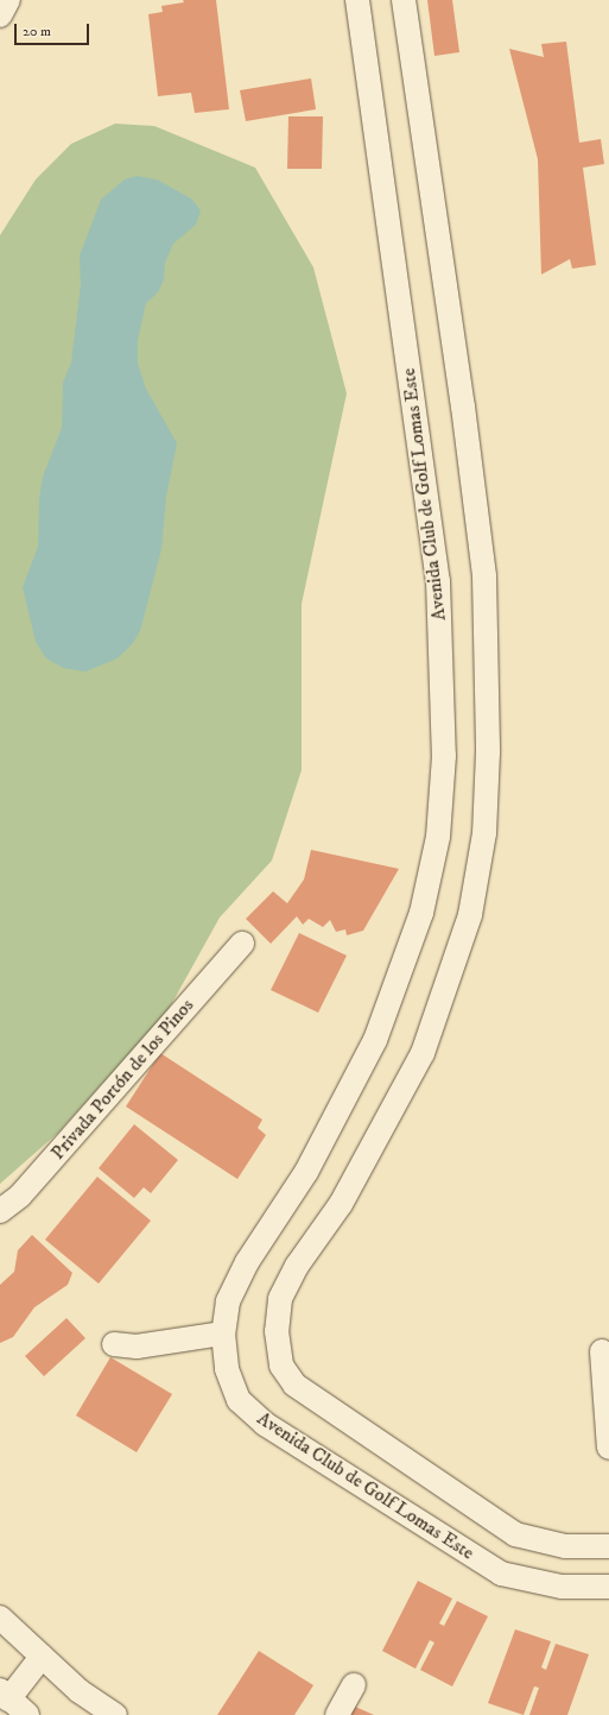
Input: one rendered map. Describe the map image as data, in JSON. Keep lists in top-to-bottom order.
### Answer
{
  "streets": {
    "street": ["Avenida Club de Golf Lomas Este", "Privada Portón de los Pinos"]
  },
  "scale_bar": "20 m"
}
